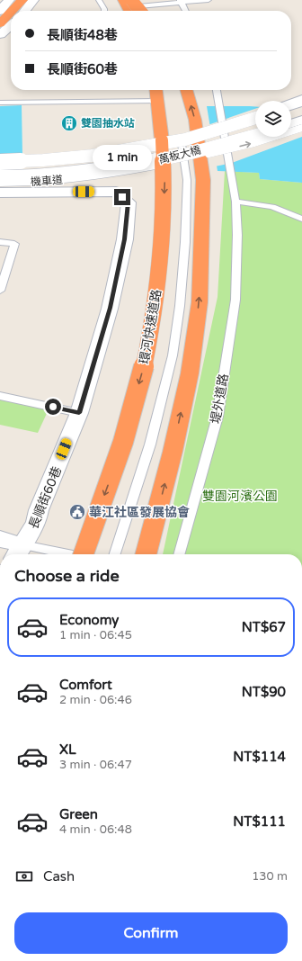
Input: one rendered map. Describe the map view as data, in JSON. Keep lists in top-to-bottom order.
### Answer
{
  "streets": {
    "highway": ["環河快速道路"],
    "street": ["萬板大橋", "長順街60巷"],
    "lane": ["機車道", "堤外道路"]
  },
  "parks": ["雙園河濱公園"],
  "places": {
    "building": ["雙園抽水站"],
    "public building": ["華江社區發展協會"]
  },
  "page": {
    "banner": ["長順街48巷", "長順街60巷"],
    "bubble": "1 min",
    "heading": "Choose a ride",
    "list": [
      {
        "name": "Economy",
        "note": "1 min · 06:45",
        "value": "NT$67"
      },
      {
        "name": "Comfort",
        "note": "2 min · 06:46",
        "value": "NT$90"
      },
      {
        "name": "XL",
        "note": "3 min · 06:47",
        "value": "NT$114"
      },
      {
        "name": "Green",
        "note": "4 min · 06:48",
        "value": "NT$111"
      }
    ],
    "pay": ["Cash", "130 m"],
    "buttons": "Confirm"
  }
}
